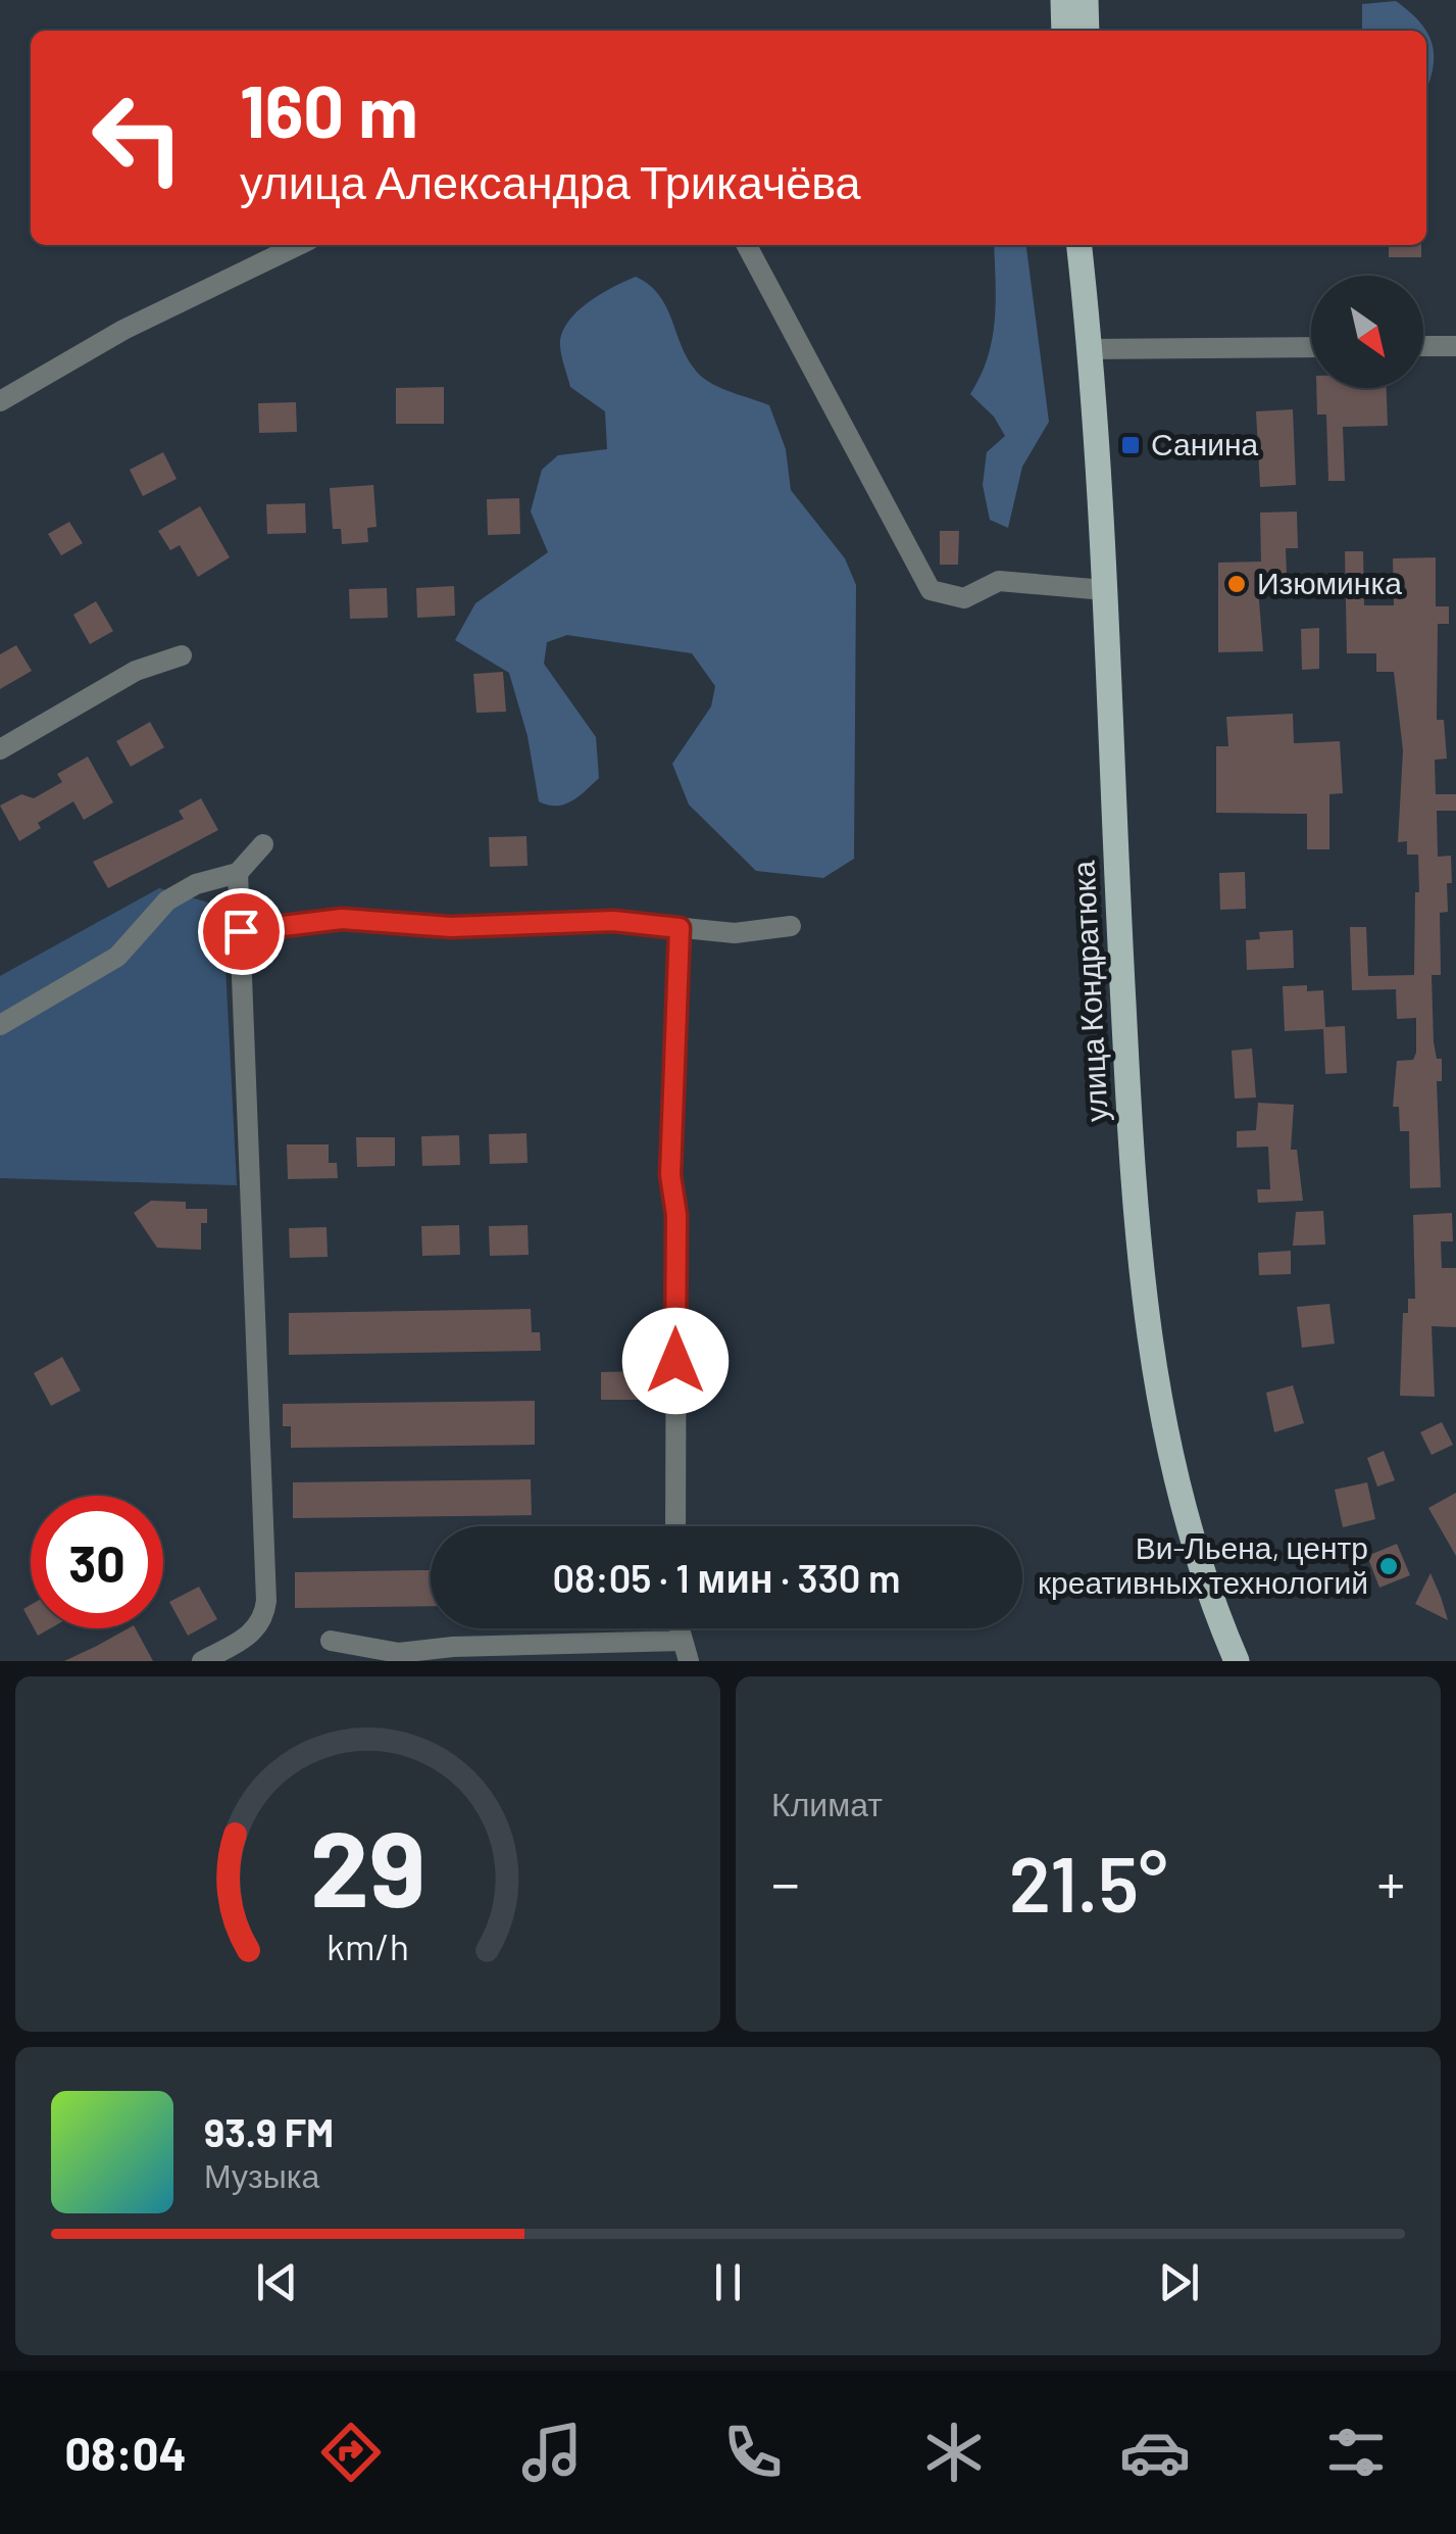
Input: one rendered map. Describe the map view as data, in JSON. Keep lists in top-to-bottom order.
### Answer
{
  "streets": {
    "main road": ["улица Кондратюка"]
  },
  "places": {
    "transit": ["Санина"],
    "other": ["Изюминка", "Ви-Льена, центр креативных технологий"]
  },
  "north": "bottom right",
  "page": {
    "turn": ["160 m", "улица Александра Трикачёва"],
    "limit": "30",
    "trip": "08:05 · 1 мин · 330 m",
    "tile": "Климат",
    "heat": ["−", "21.5°", "+"],
    "song": ["93.9 FM", "Музыка"],
    "tabs": "08:04",
    "gauge": ["29", "km/h"]
  }
}
